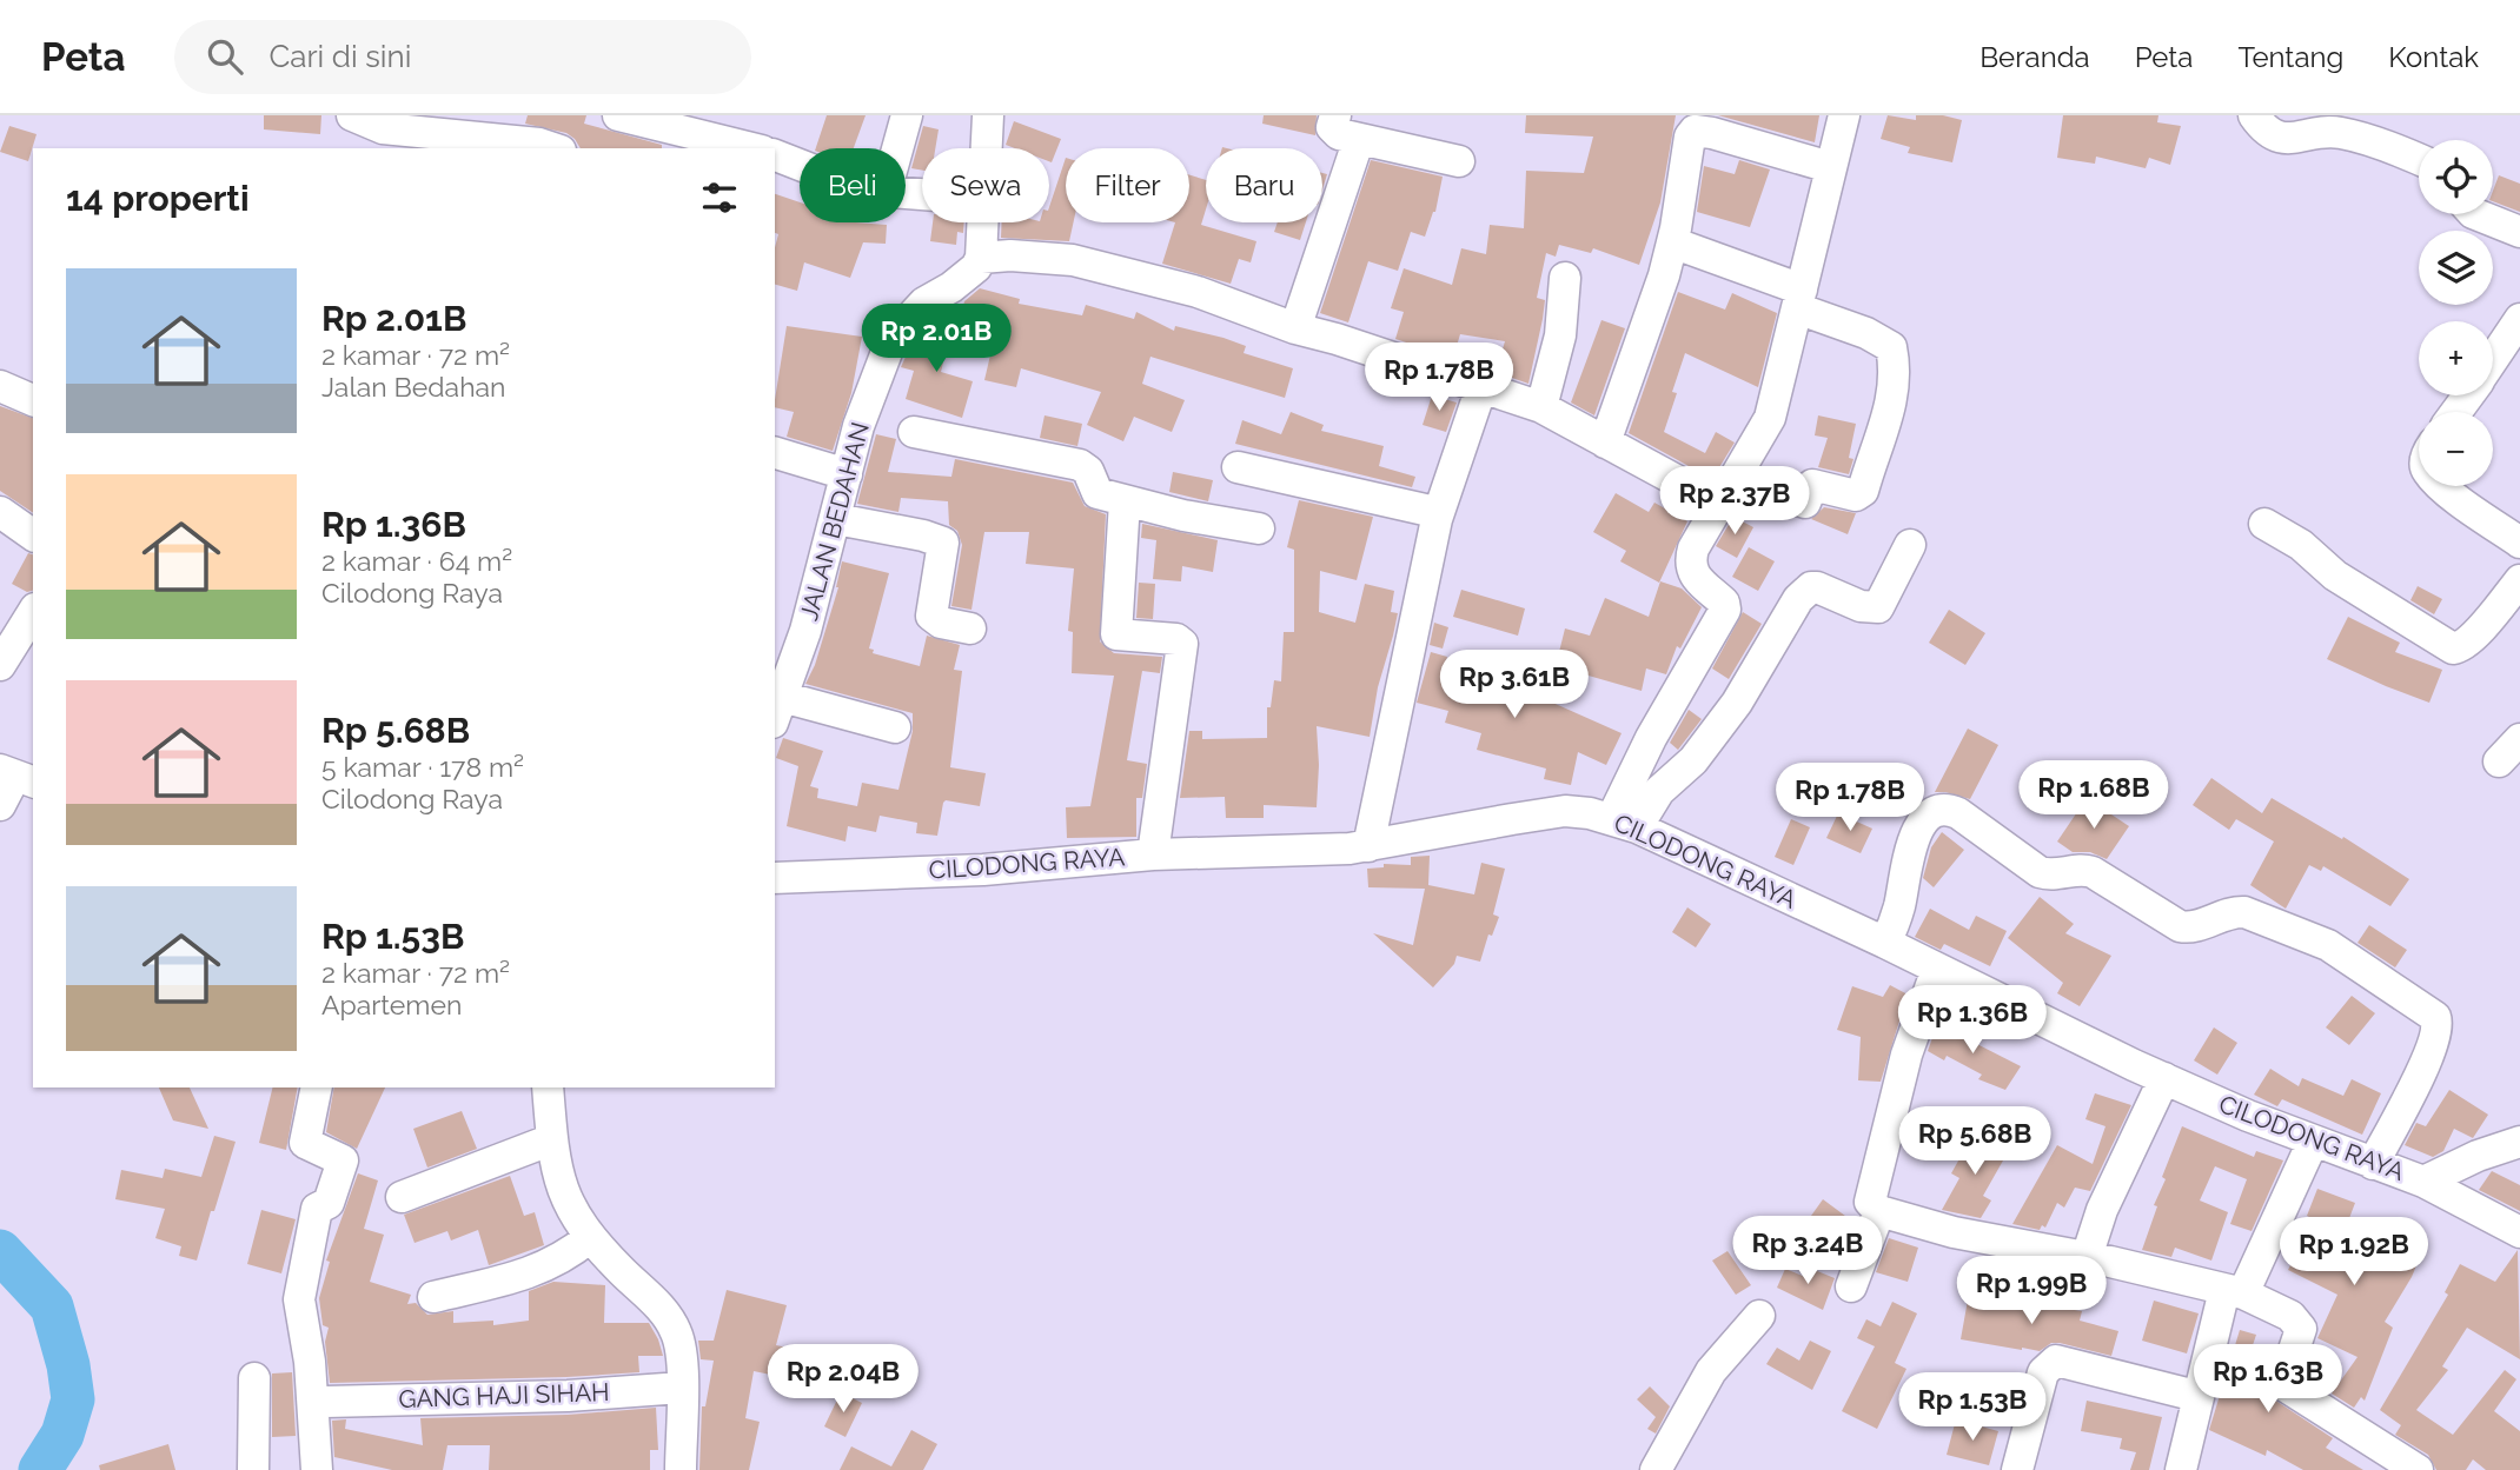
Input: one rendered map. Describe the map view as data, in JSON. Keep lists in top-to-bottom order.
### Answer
{
  "streets": {
    "street": ["JALAN BEDAHAN", "CILODONG RAYA", "GANG HAJI SIHAH"]
  },
  "page": {
    "header": "Peta",
    "search": "Cari di sini",
    "nav": [
      "Beranda",
      "Peta",
      "Tentang",
      "Kontak"
    ],
    "map_buttons": ["+", "−"],
    "chip": [
      "Beli",
      "Sewa",
      "Filter",
      "Baru"
    ],
    "heading": "14 properti",
    "list": [
      {
        "name": "Rp 2.01B",
        "note": "2 kamar · 72 m² · Jalan Bedahan"
      },
      {
        "name": "Rp 1.36B",
        "note": "2 kamar · 64 m² · Cilodong Raya"
      },
      {
        "name": "Rp 5.68B",
        "note": "5 kamar · 178 m² · Cilodong Raya"
      },
      {
        "name": "Rp 1.53B",
        "note": "2 kamar · 72 m² · Apartemen"
      }
    ],
    "price": [
      "Rp 2.01B",
      "Rp 1.78B",
      "Rp 2.37B",
      "Rp 3.61B",
      "Rp 1.68B",
      "Rp 1.78B",
      "Rp 1.36B",
      "Rp 5.68B",
      "Rp 3.24B",
      "Rp 1.92B",
      "Rp 1.99B",
      "Rp 2.04B",
      "Rp 1.63B",
      "Rp 1.53B"
    ]
  }
}
